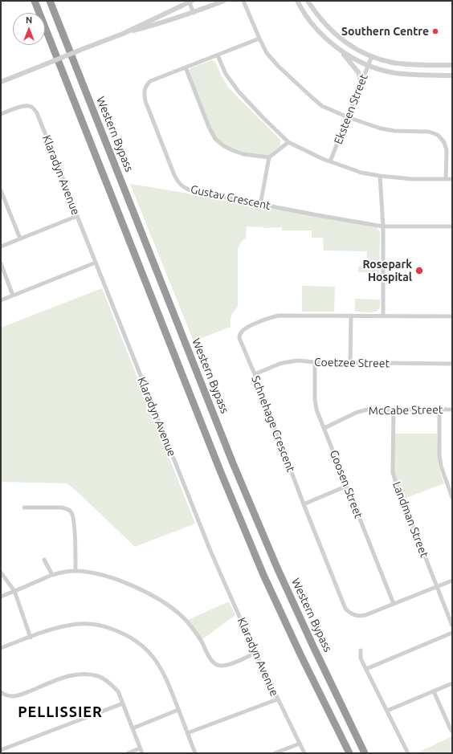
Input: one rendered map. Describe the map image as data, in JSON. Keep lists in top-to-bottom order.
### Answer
{
  "streets": {
    "highway": ["Western Bypass"],
    "street": [
      "Eksteen Street",
      "Klaradyn Avenue",
      "Gustav Crescent",
      "Coetzee Street",
      "McCabe Street",
      "Schnehage Crescent",
      "Goosen Street",
      "Landman Street"
    ]
  },
  "crossings": [
    ["Coetzee Street", "Schnehage Crescent"],
    ["Coetzee Street", "Goosen Street"],
    ["McCabe Street", "Goosen Street"],
    ["McCabe Street", "Landman Street"],
    ["Schnehage Crescent", "Goosen Street"],
    ["Schnehage Crescent", "Landman Street"]
  ],
  "districts": ["PELLISSIER"],
  "places": ["Southern Centre", "Rosepark Hospital"],
  "north": "top"
}
